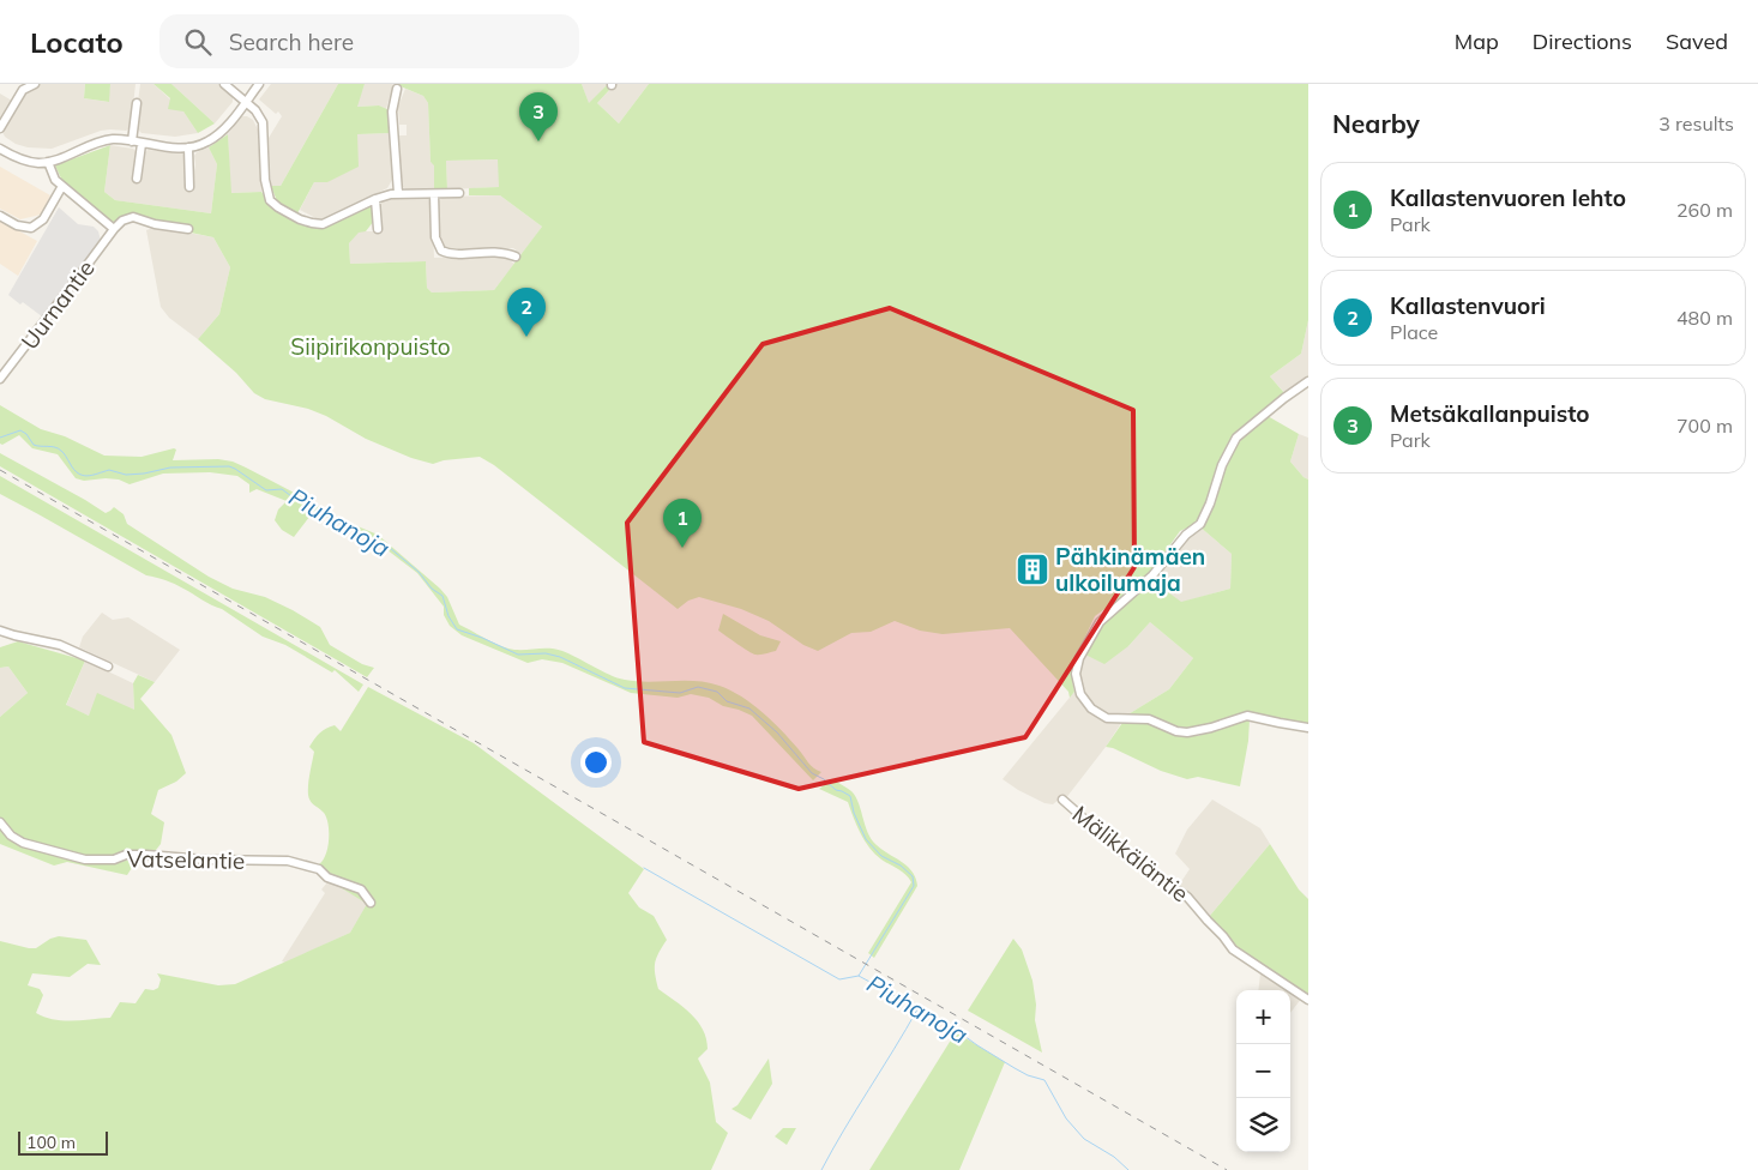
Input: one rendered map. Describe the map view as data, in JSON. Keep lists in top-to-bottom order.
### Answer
{
  "streets": {
    "street": ["Uurnantie", "Mälikkäläntie", "Vatselantie"]
  },
  "water": ["Piuhanoja"],
  "parks": ["Siipirikonpuisto"],
  "places": {
    "building": ["Pähkinämäen ulkoilumaja"]
  },
  "scale_bar": "100 m",
  "page": {
    "header": "Locato",
    "search": "Search here",
    "nav": ["Map", "Directions", "Saved"],
    "heading": ["Nearby", "3 results"],
    "pins": ["3", "2", "1"],
    "list": [
      {
        "mark": "1",
        "name": "Kallastenvuoren lehto",
        "note": "Park",
        "value": "260 m"
      },
      {
        "mark": "2",
        "name": "Kallastenvuori",
        "note": "Place",
        "value": "480 m"
      },
      {
        "mark": "3",
        "name": "Metsäkallanpuisto",
        "note": "Park",
        "value": "700 m"
      }
    ],
    "map_buttons": ["+", "−"],
    "scale": "100 m"
  }
}
